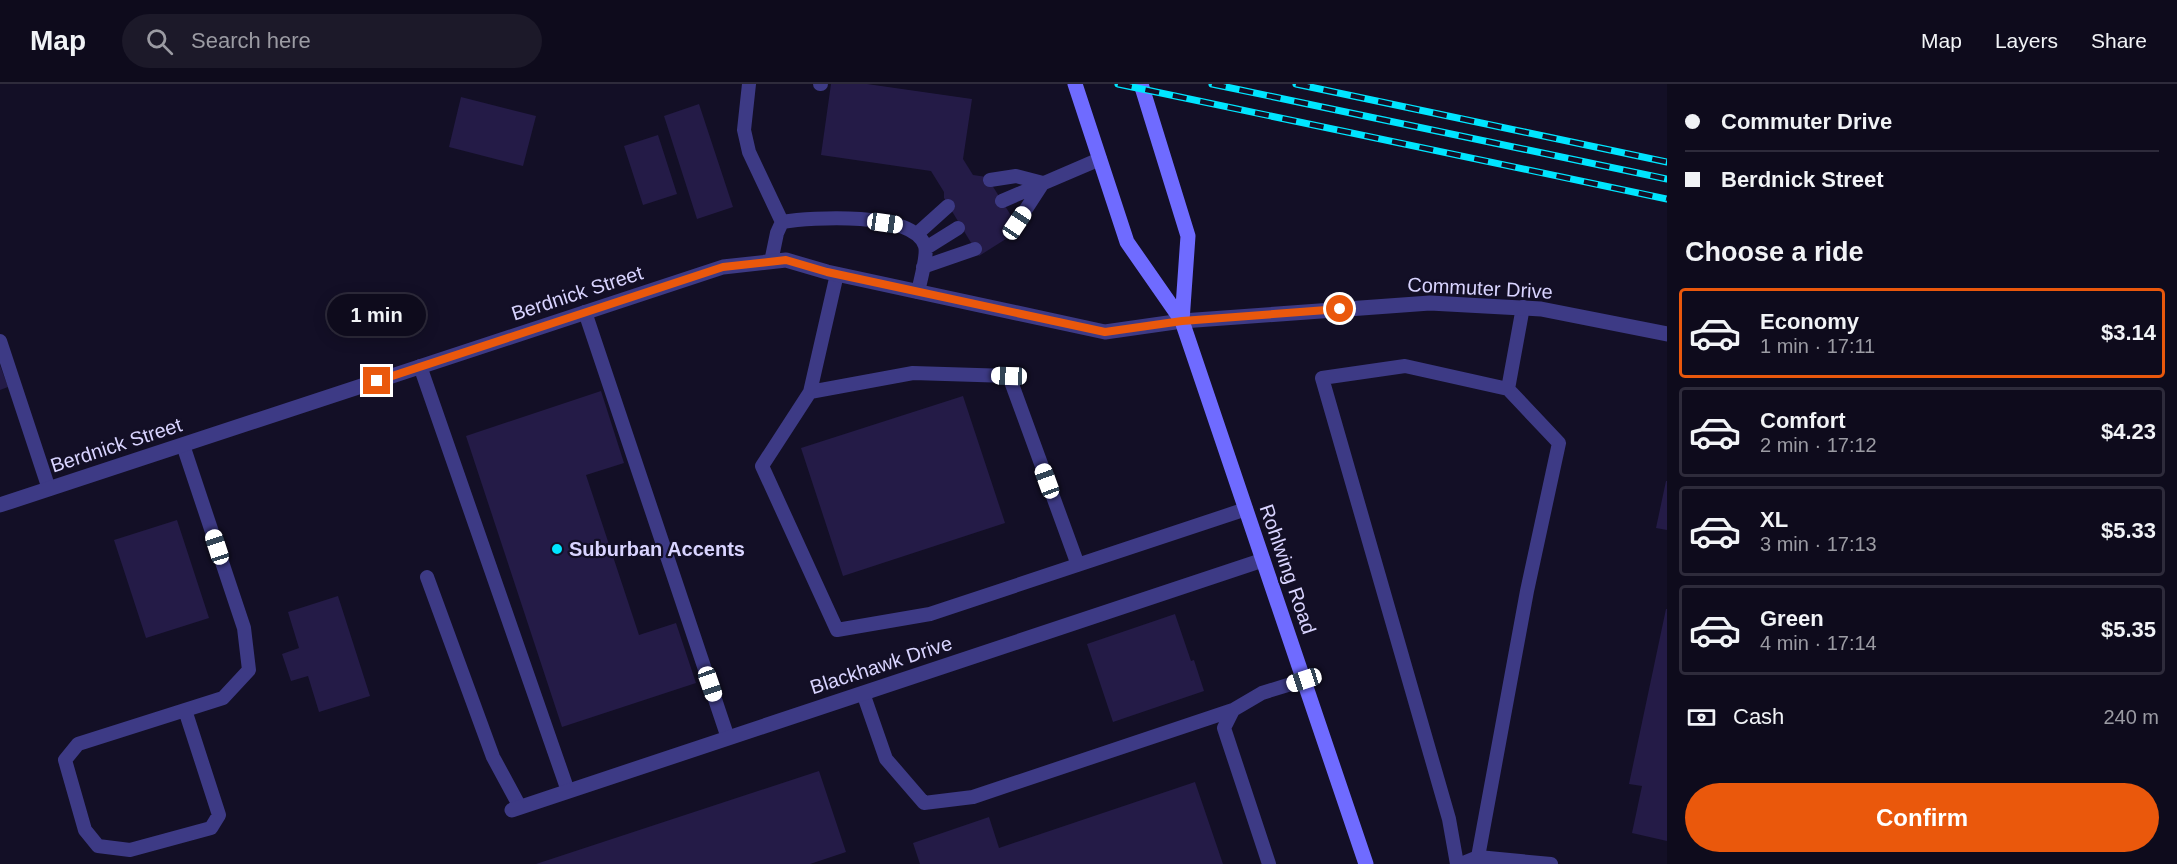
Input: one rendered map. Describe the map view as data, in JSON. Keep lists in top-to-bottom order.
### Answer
{
  "streets": {
    "main road": ["Rohlwing Road"],
    "street": ["Commuter Drive", "Berdnick Street", "Blackhawk Drive"]
  },
  "crossings": [
    ["Commuter Drive", "Berdnick Street"],
    ["Commuter Drive", "Rohlwing Road"],
    ["Berdnick Street", "Rohlwing Road"],
    ["Rohlwing Road", "Blackhawk Drive"]
  ],
  "places": ["Suburban Accents"],
  "page": {
    "header": "Map",
    "search": "Search here",
    "nav": ["Map", "Layers", "Share"],
    "banner": ["Commuter Drive", "Berdnick Street"],
    "heading": "Choose a ride",
    "list": [
      {
        "name": "Economy",
        "note": "1 min · 17:11",
        "value": "$3.14"
      },
      {
        "name": "Comfort",
        "note": "2 min · 17:12",
        "value": "$4.23"
      },
      {
        "name": "XL",
        "note": "3 min · 17:13",
        "value": "$5.33"
      },
      {
        "name": "Green",
        "note": "4 min · 17:14",
        "value": "$5.35"
      }
    ],
    "bubble": "1 min",
    "pay": ["Cash", "240 m"],
    "buttons": "Confirm"
  }
}
